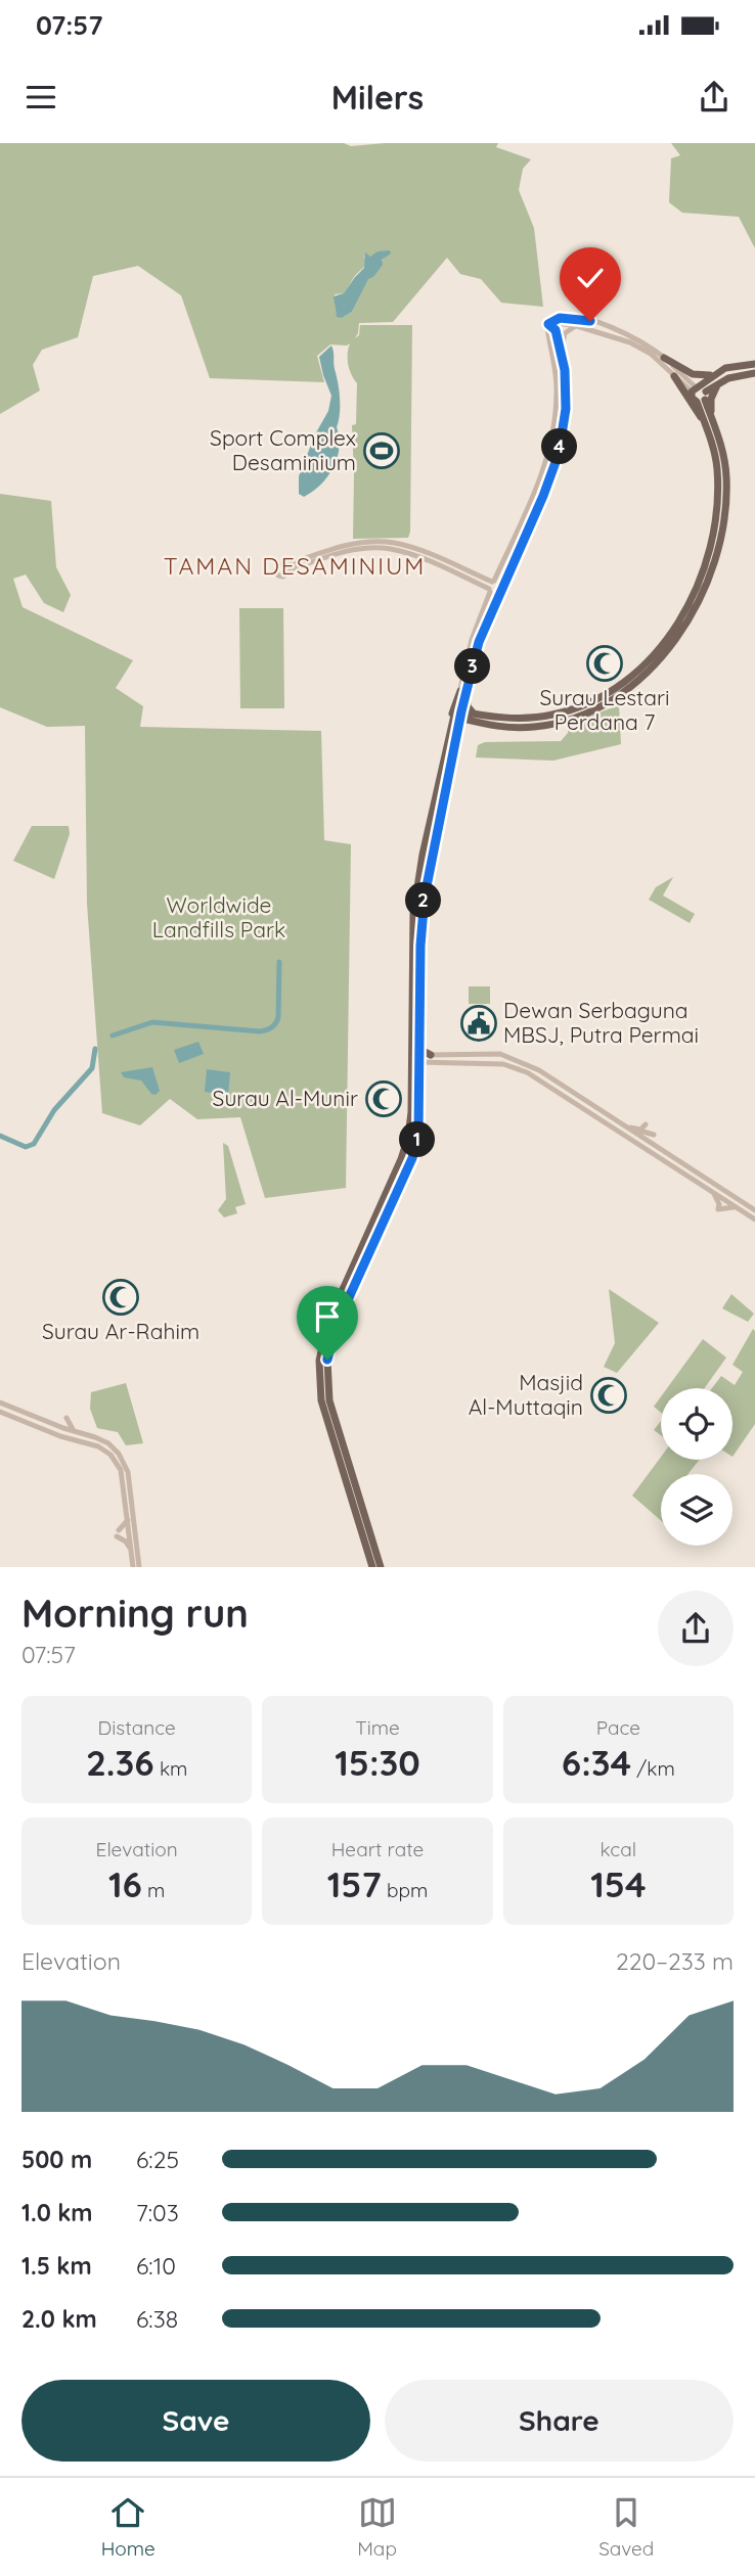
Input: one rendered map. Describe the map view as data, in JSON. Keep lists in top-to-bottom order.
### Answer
{
  "districts": ["TAMAN DESAMINIUM"],
  "parks": ["Worldwide Landfills Park"],
  "places": {
    "sports": ["Sport Complex Desaminium"],
    "mosque": [
      "Surau Lestari Perdana 7",
      "Surau Al-Munir",
      "Surau Ar-Rahim",
      "Masjid Al-Muttaqin"
    ],
    "public building": ["Dewan Serbaguna MBSJ, Putra Permai"]
  },
  "page": {
    "status": "07:57",
    "header": "Milers",
    "pins": [
      "4",
      "3",
      "2",
      "1"
    ],
    "heading": ["Morning run", "07:57"],
    "stats": [
      ["Distance", "2.36 km"],
      ["Time", "15:30"],
      ["Pace", "6:34 /km"],
      ["Elevation", "16 m"],
      ["Heart rate", "157 bpm"],
      ["kcal", "154"]
    ],
    "chart": ["Elevation", "220–233 m"],
    "list": [
      {
        "name": "500 m",
        "note": "6:25"
      },
      {
        "name": "1.0 km",
        "note": "7:03"
      },
      {
        "name": "1.5 km",
        "note": "6:10"
      },
      {
        "name": "2.0 km",
        "note": "6:38"
      }
    ],
    "buttons": ["Save", "Share"],
    "tabs": ["Home", "Map", "Saved"]
  }
}
